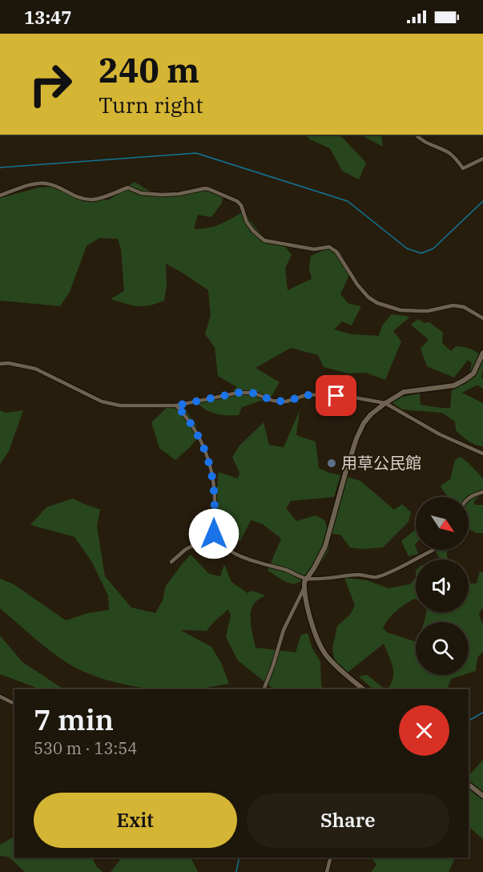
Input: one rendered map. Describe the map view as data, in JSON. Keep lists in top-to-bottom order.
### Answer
{
  "places": ["用草公民館"],
  "north": "bottom right",
  "page": {
    "status": "13:47",
    "turn": ["240 m", "Turn right"],
    "heading": ["7 min", "530 m · 13:54"],
    "buttons": ["Exit", "Share"]
  }
}
